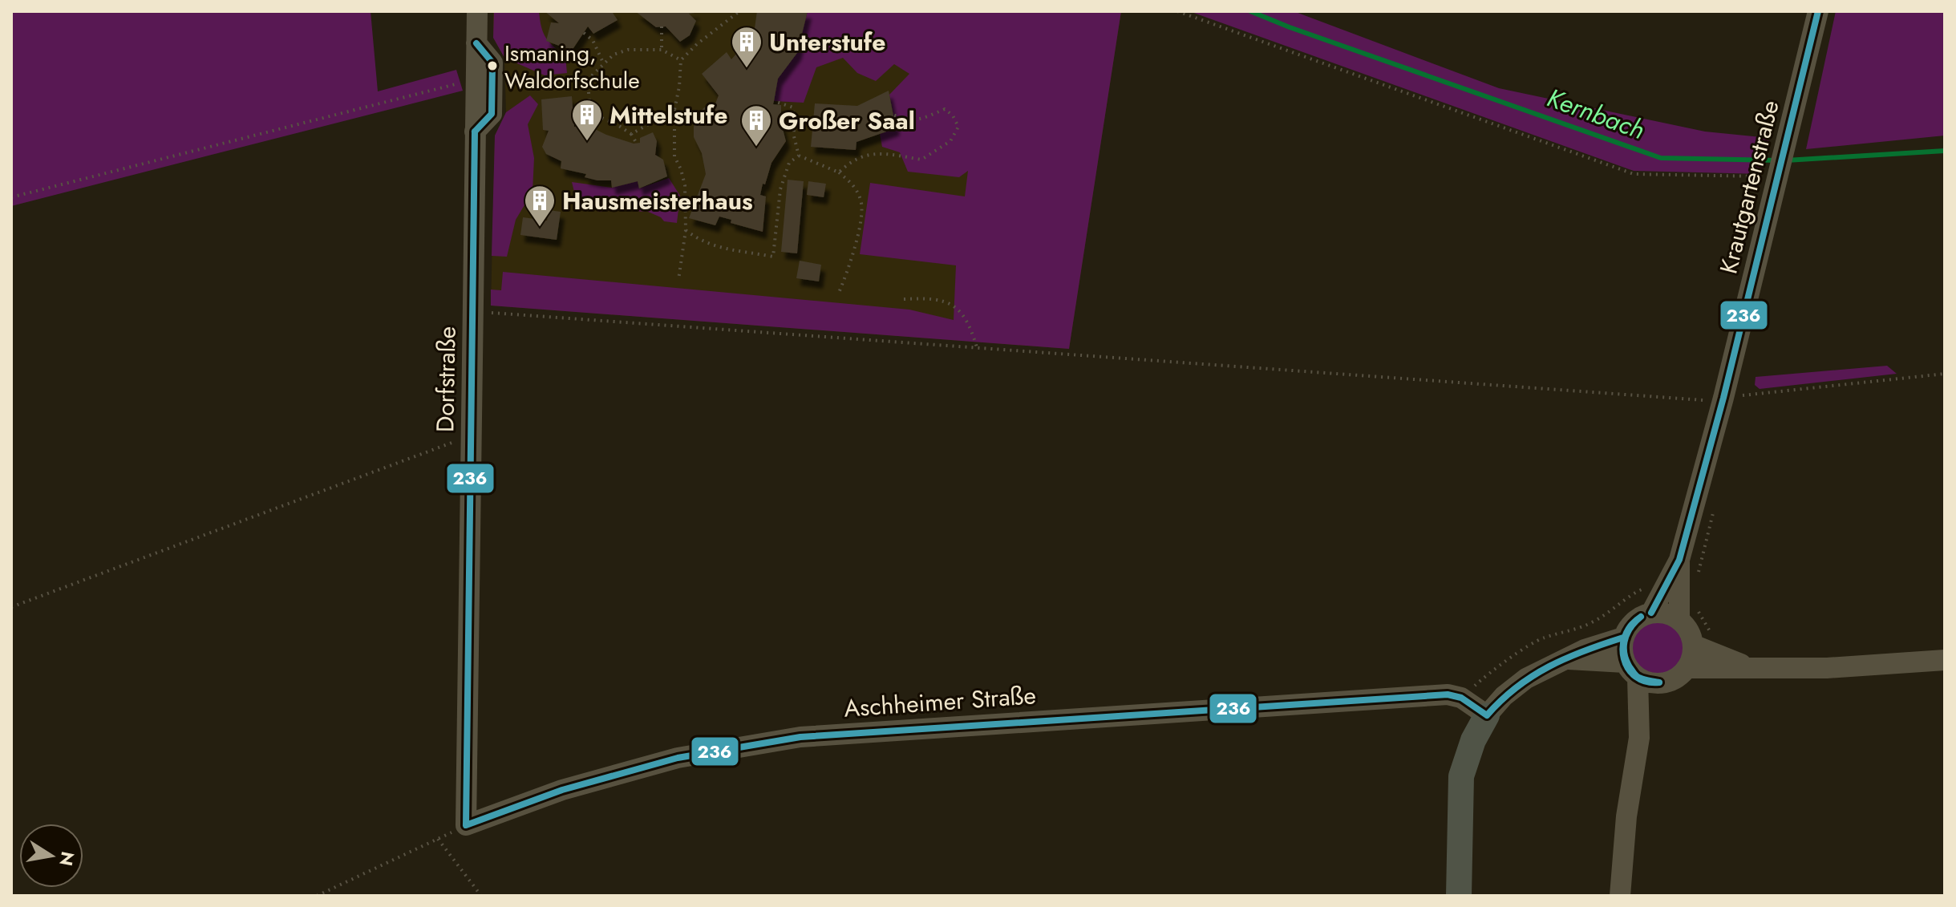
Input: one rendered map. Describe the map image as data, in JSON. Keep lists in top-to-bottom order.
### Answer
{
  "streets": {
    "street": ["Krautgartenstraße", "Dorfstraße", "Aschheimer Straße"]
  },
  "crossings": [
    ["Dorfstraße", "Aschheimer Straße"]
  ],
  "water": ["Kernbach"],
  "places": {
    "other": ["Ismaning, Waldorfschule"],
    "building": [
      "Unterstufe",
      "Mittelstufe",
      "Großer Saal",
      "Hausmeisterhaus"
    ]
  },
  "lines": ["transit line 236"],
  "north": "right"
}
